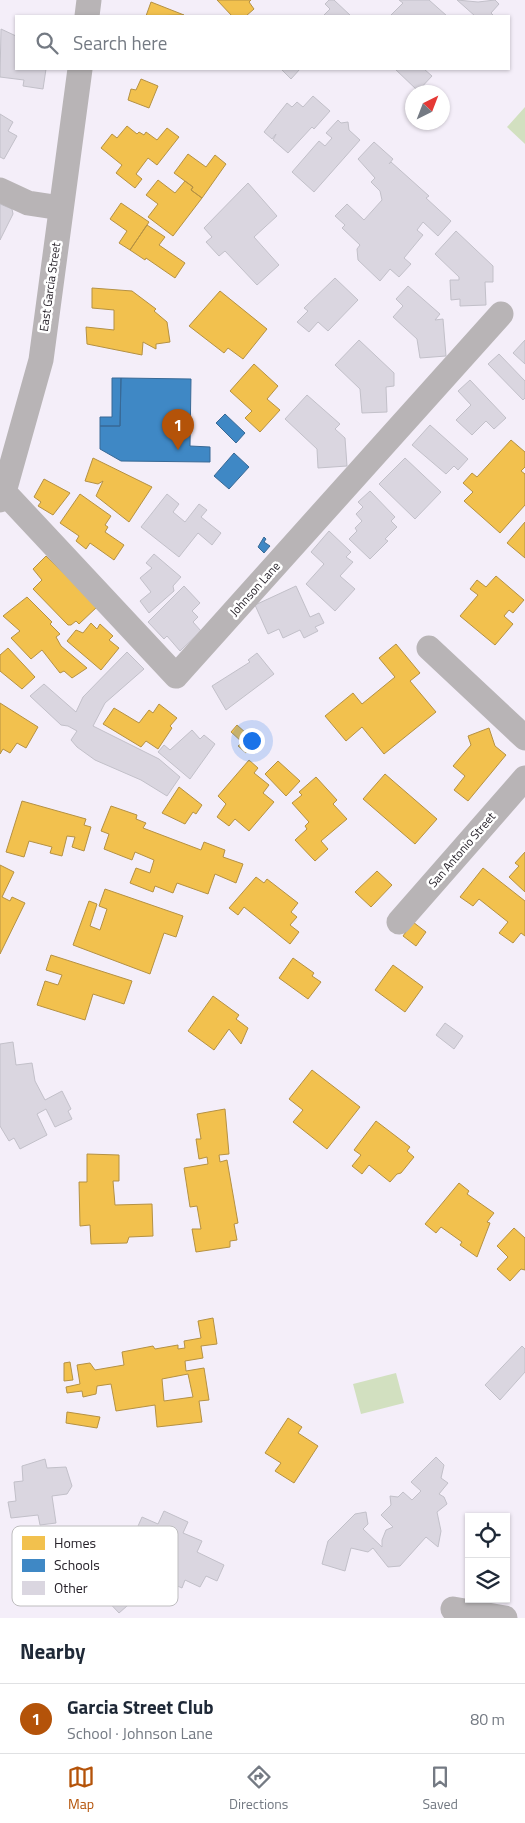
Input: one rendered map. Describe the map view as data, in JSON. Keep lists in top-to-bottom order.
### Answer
{
  "streets": {
    "street": ["East Garcia Street", "Johnson Lane", "San Antonio Street"]
  },
  "crossings": [
    ["East Garcia Street", "Johnson Lane"]
  ],
  "legend": ["Homes", "Schools", "Other"],
  "north": "top right",
  "page": {
    "search": "Search here",
    "pins": "1",
    "heading": "Nearby",
    "list": [
      {
        "mark": "1",
        "name": "Garcia Street Club",
        "note": "School · Johnson Lane",
        "value": "80 m"
      }
    ],
    "nav": ["Map", "Directions", "Saved"]
  }
}
